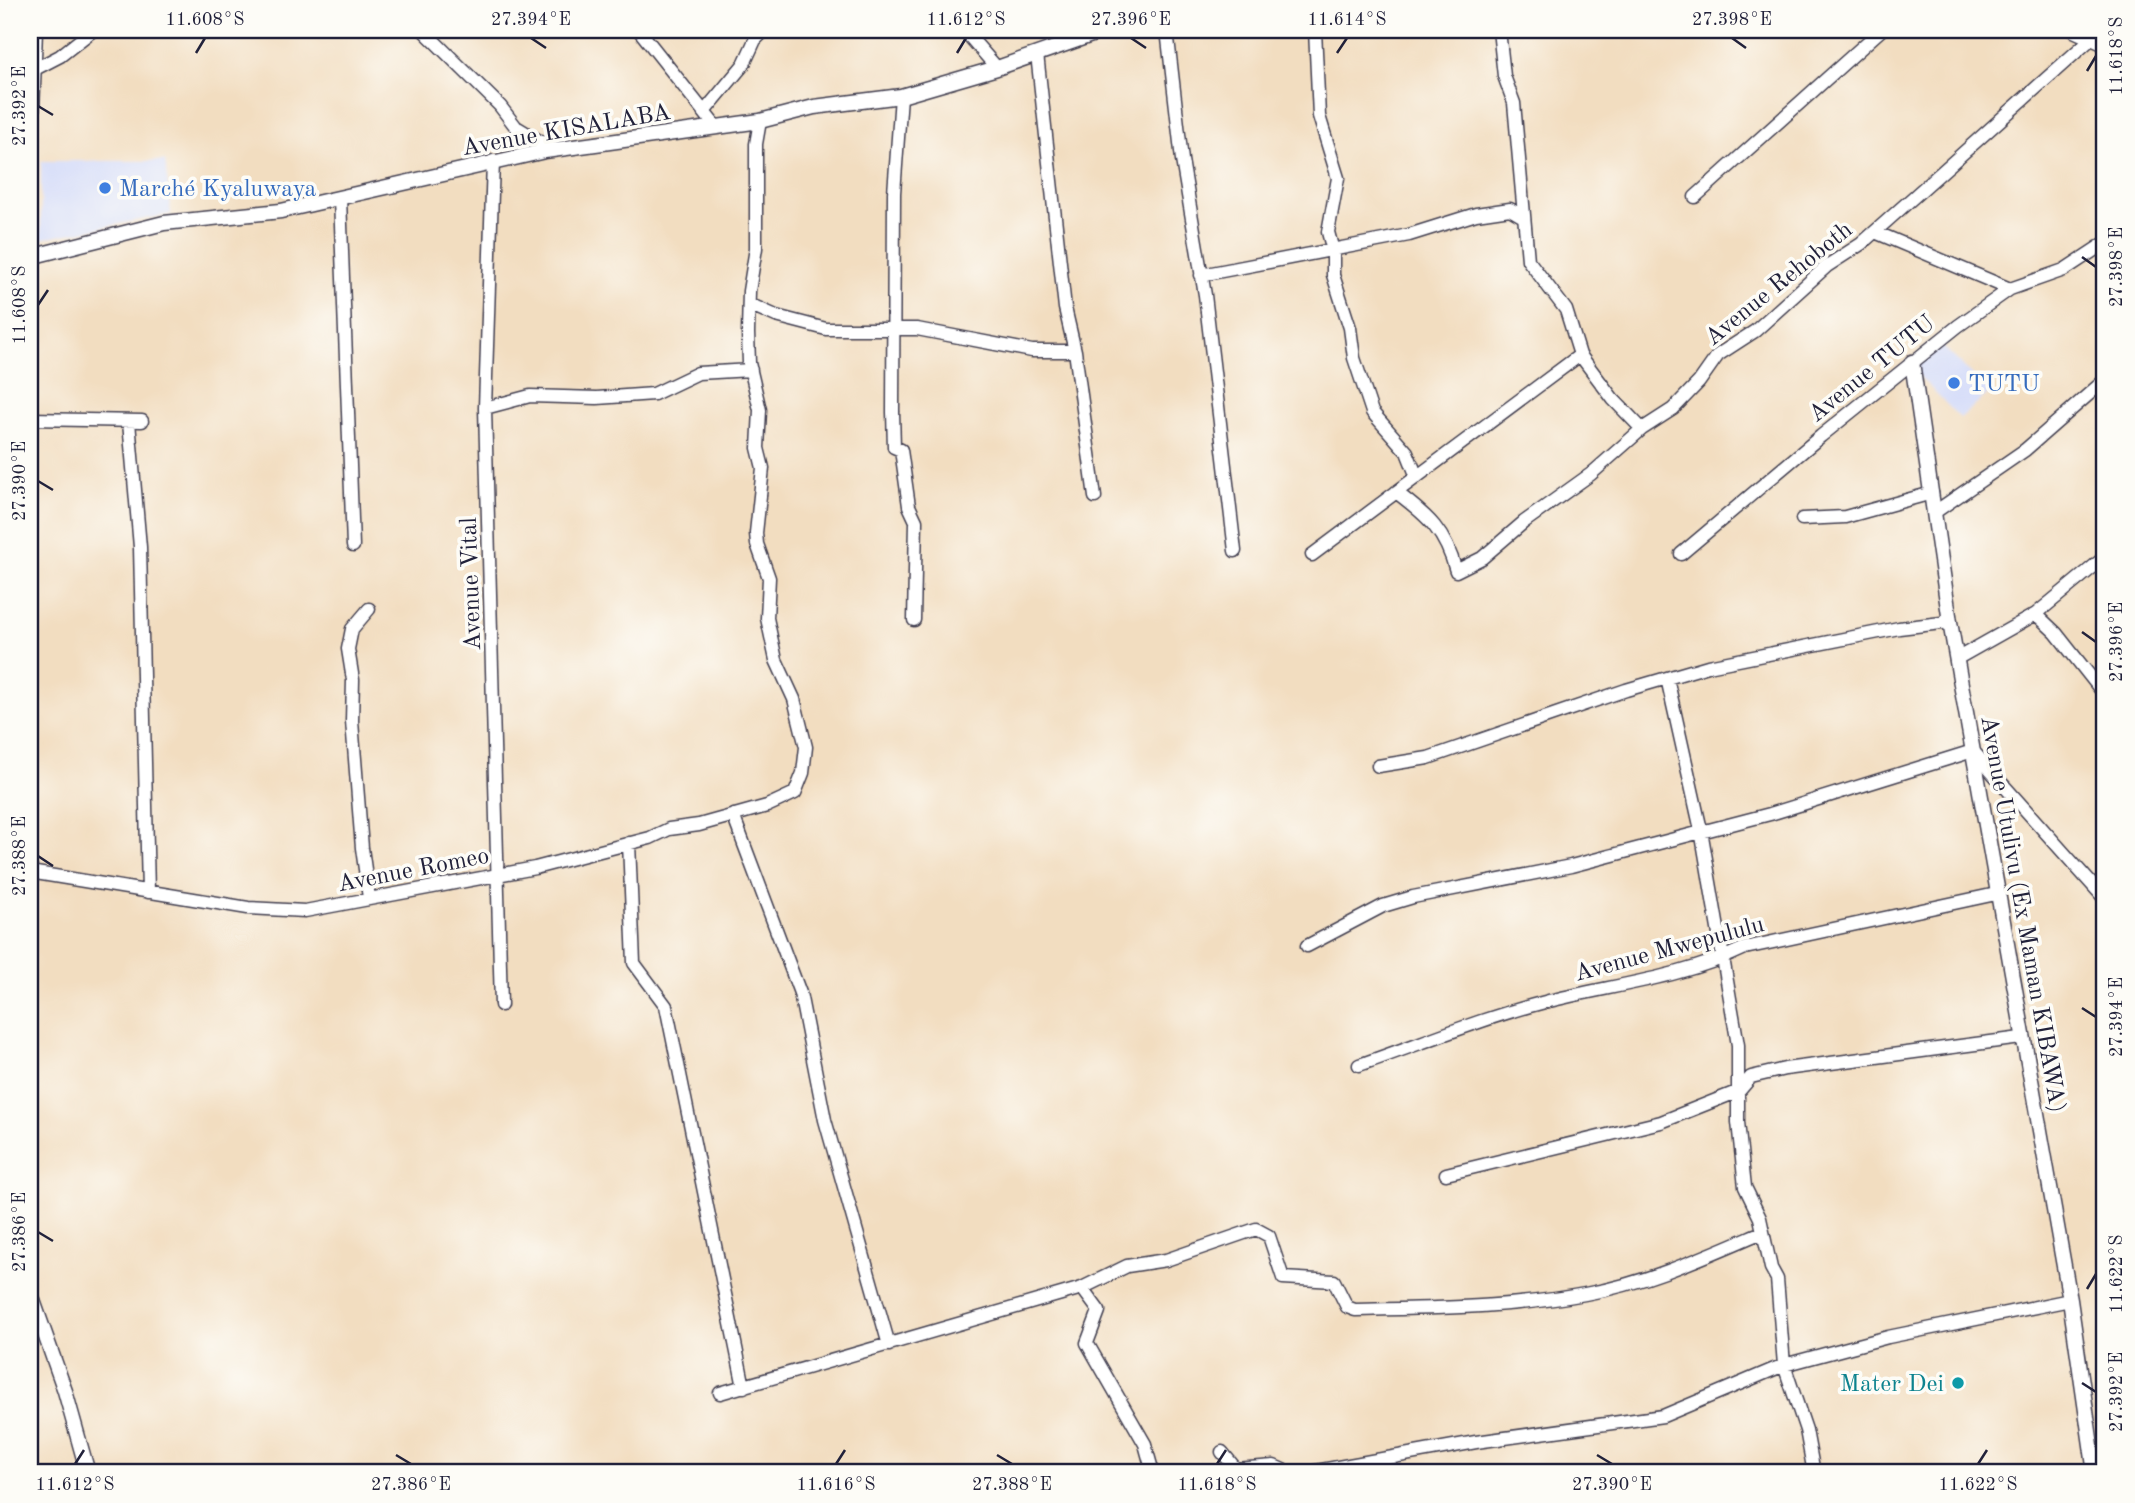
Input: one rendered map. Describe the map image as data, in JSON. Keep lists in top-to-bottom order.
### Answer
{
  "streets": {
    "street": [
      "Avenue KISALABA",
      "Avenue Rehoboth",
      "Avenue TUTU",
      "Avenue Vital",
      "Avenue Romeo",
      "Avenue Utulivu (Ex Maman KIBAWA)",
      "Avenue Mwepululu"
    ]
  },
  "crossings": [
    ["Avenue KISALABA", "Avenue Vital"],
    ["Avenue TUTU", "Avenue Utulivu (Ex Maman KIBAWA)"],
    ["Avenue Vital", "Avenue Romeo"],
    ["Avenue Utulivu (Ex Maman KIBAWA)", "Avenue Mwepululu"]
  ],
  "places": ["Marché Kyaluwaya", "TUTU", "Mater Dei"],
  "coordinates": [
    "11.608°S",
    "27.394°E",
    "11.612°S",
    "27.396°E",
    "11.614°S",
    "27.398°E",
    "11.618°S",
    "27.392°E",
    "27.390°E",
    "27.388°E",
    "27.386°E",
    "11.622°S",
    "11.616°S"
  ]
}
